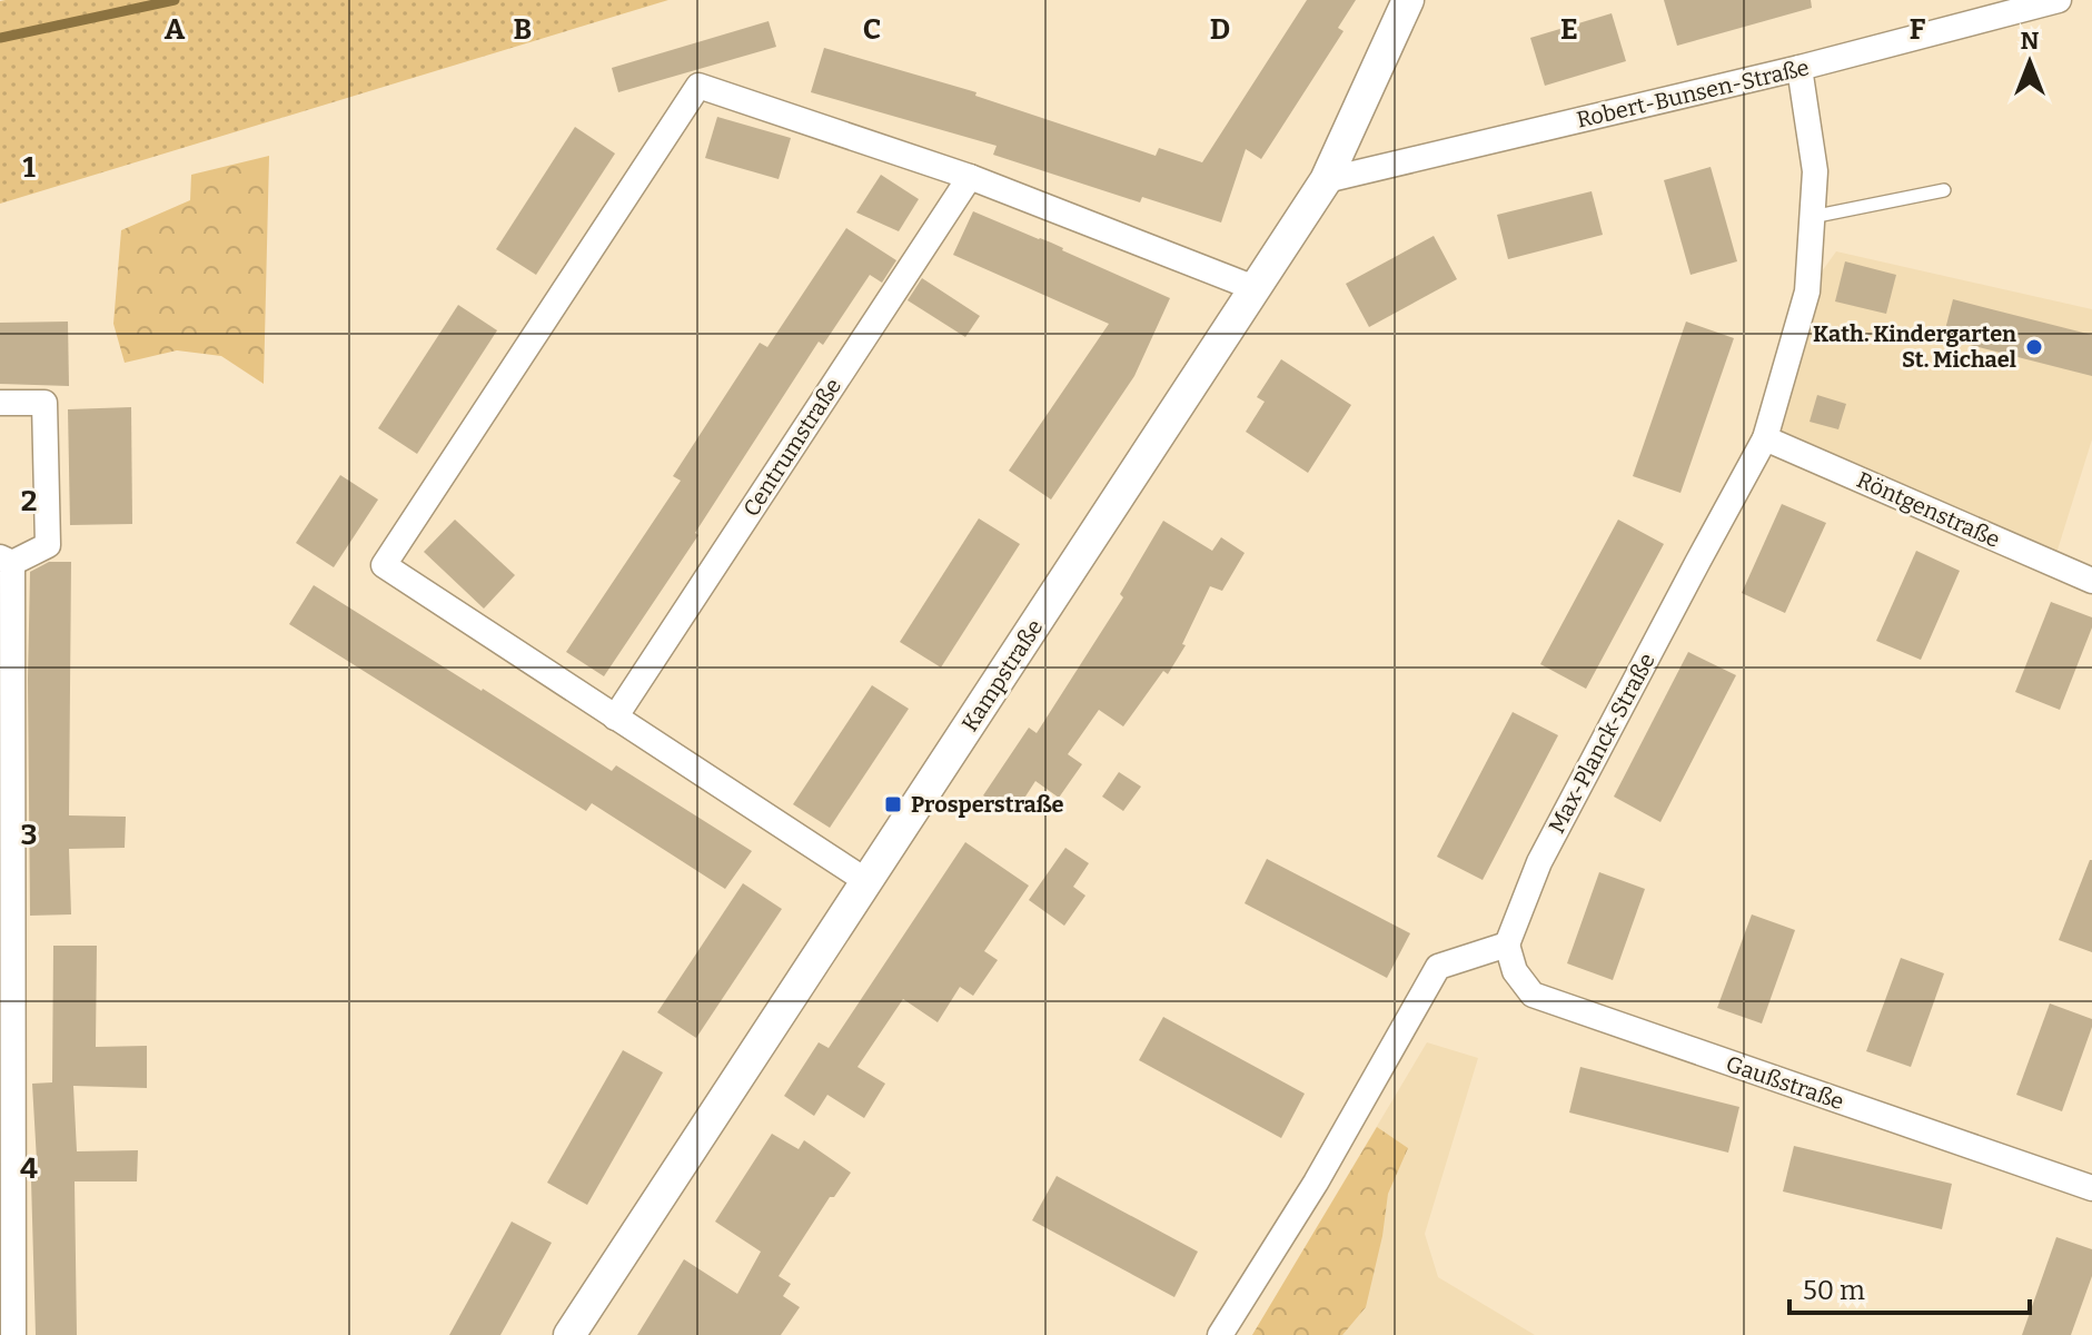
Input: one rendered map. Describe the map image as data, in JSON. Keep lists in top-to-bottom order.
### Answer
{
  "streets": {
    "street": [
      "Robert-Bunsen-Straße",
      "Centrumstraße",
      "Röntgenstraße",
      "Kampstraße",
      "Max-Planck-Straße",
      "Gaußstraße"
    ]
  },
  "crossings": [
    ["Robert-Bunsen-Straße", "Kampstraße"],
    ["Robert-Bunsen-Straße", "Max-Planck-Straße"],
    ["Röntgenstraße", "Max-Planck-Straße"],
    ["Max-Planck-Straße", "Gaußstraße"]
  ],
  "places": {
    "other": ["Kath. Kindergarten St. Michael"],
    "transit": ["Prosperstraße"]
  },
  "scale_bar": "50 m",
  "north": "top",
  "grid": {
    "columns": [
      "A",
      "B",
      "C",
      "D",
      "E",
      "F"
    ],
    "rows": [
      "1",
      "2",
      "3",
      "4"
    ]
  }
}
